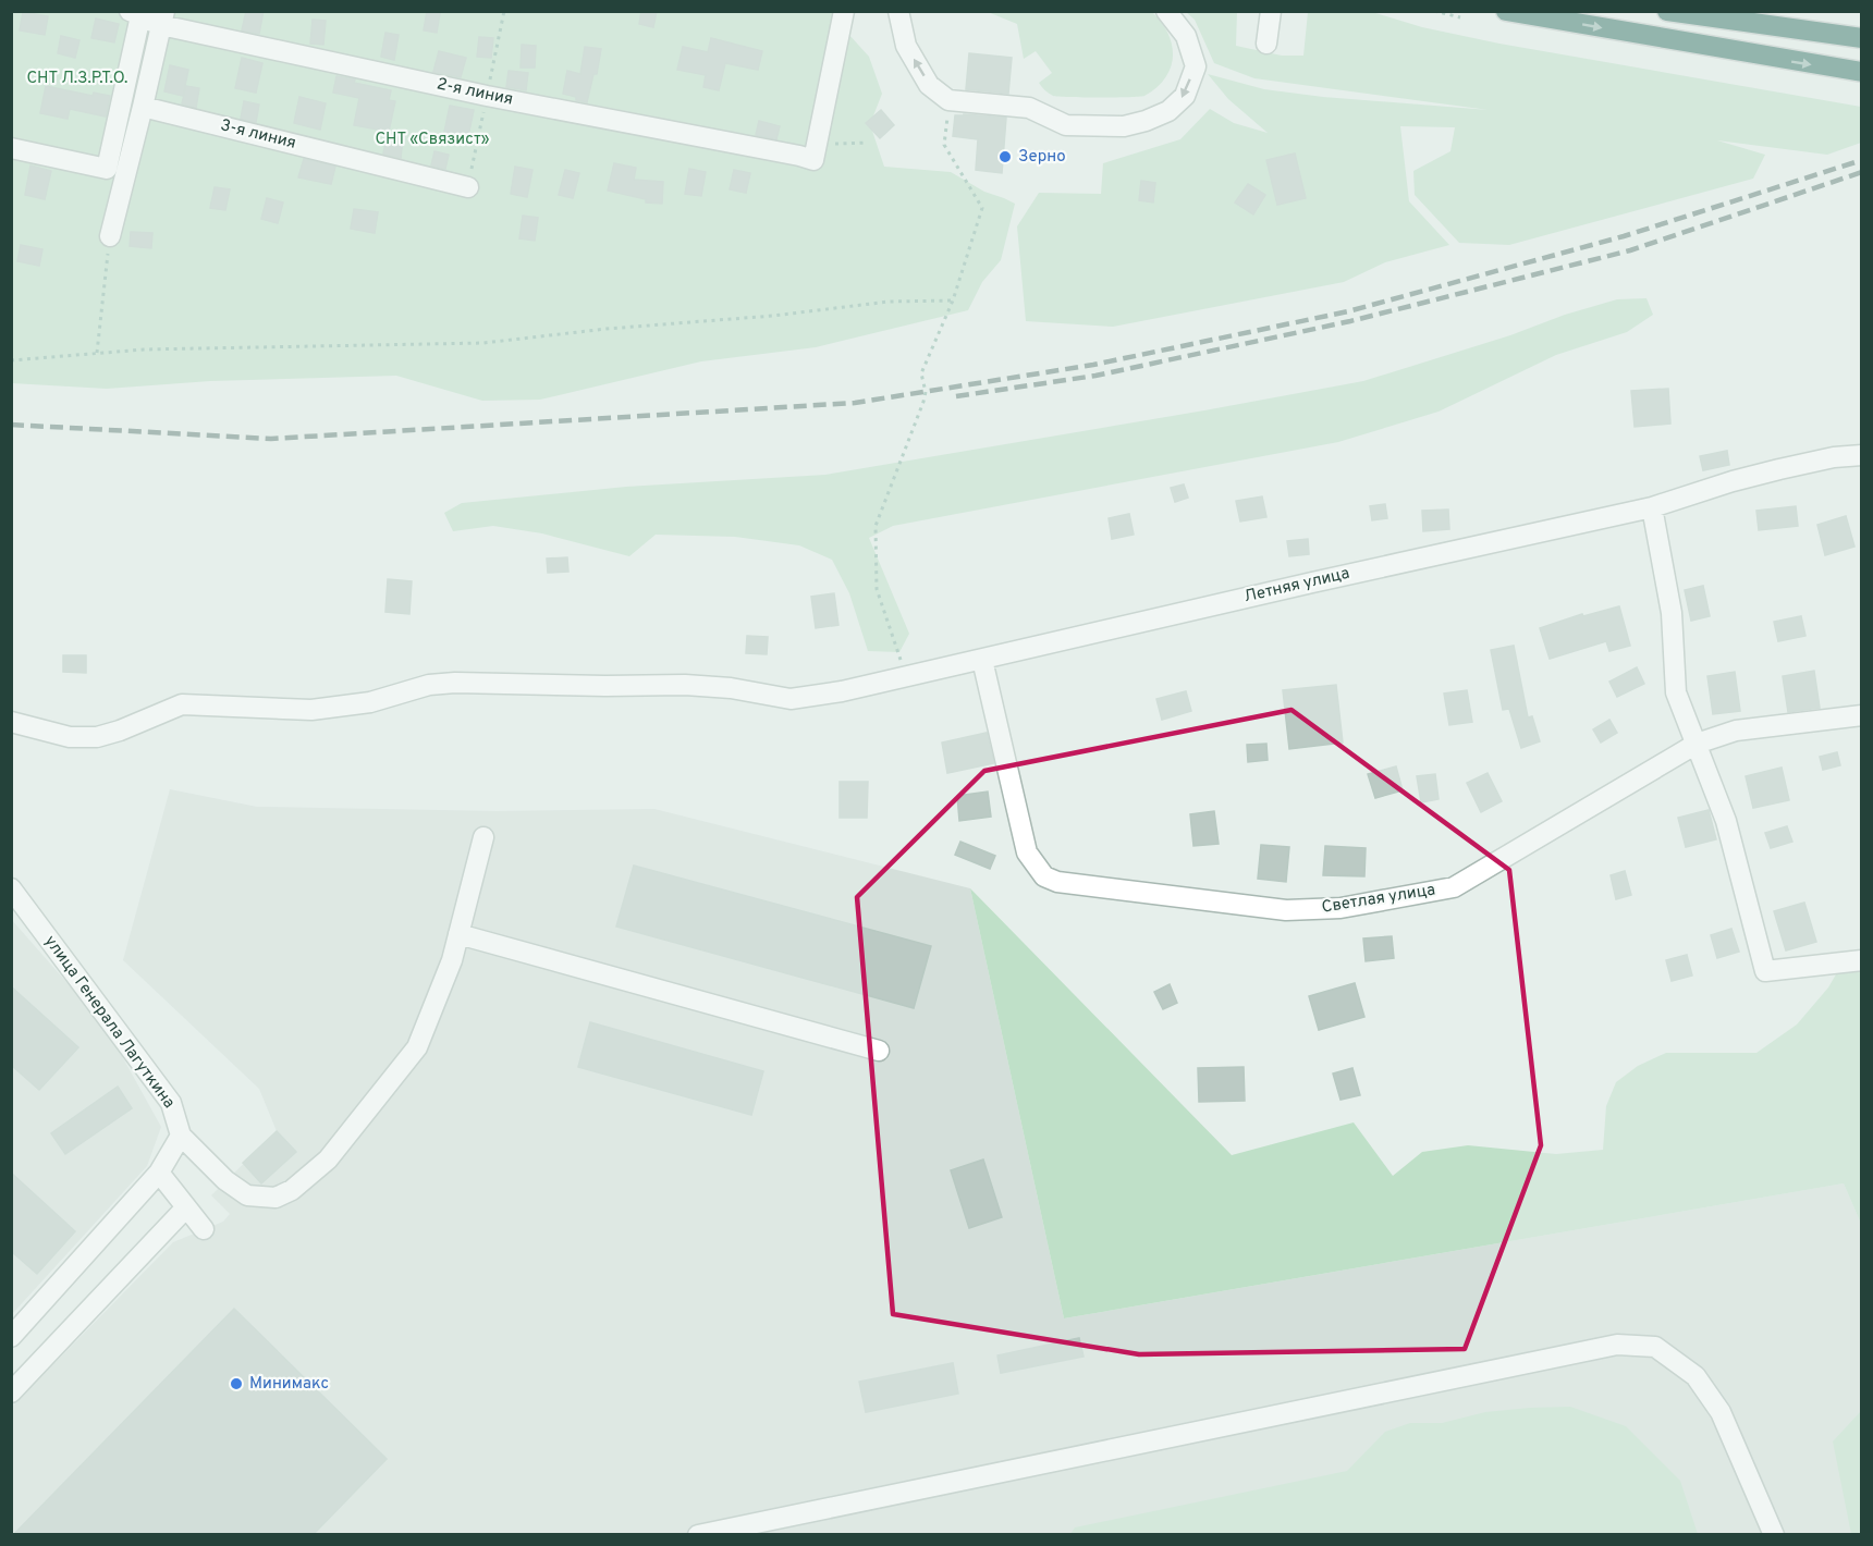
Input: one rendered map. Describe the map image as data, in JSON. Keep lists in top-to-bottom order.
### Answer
{
  "streets": {
    "street": [
      "2-я линия",
      "3-я линия",
      "Летняя улица",
      "Светлая улица",
      "улица Генерала Лагуткина"
    ]
  },
  "crossings": [
    ["Летняя улица", "Светлая улица"]
  ],
  "parks": ["СНТ Л.З.Р.Т.О.", "СНТ «Связист»"],
  "places": ["Зерно", "Минимакс"]
}
